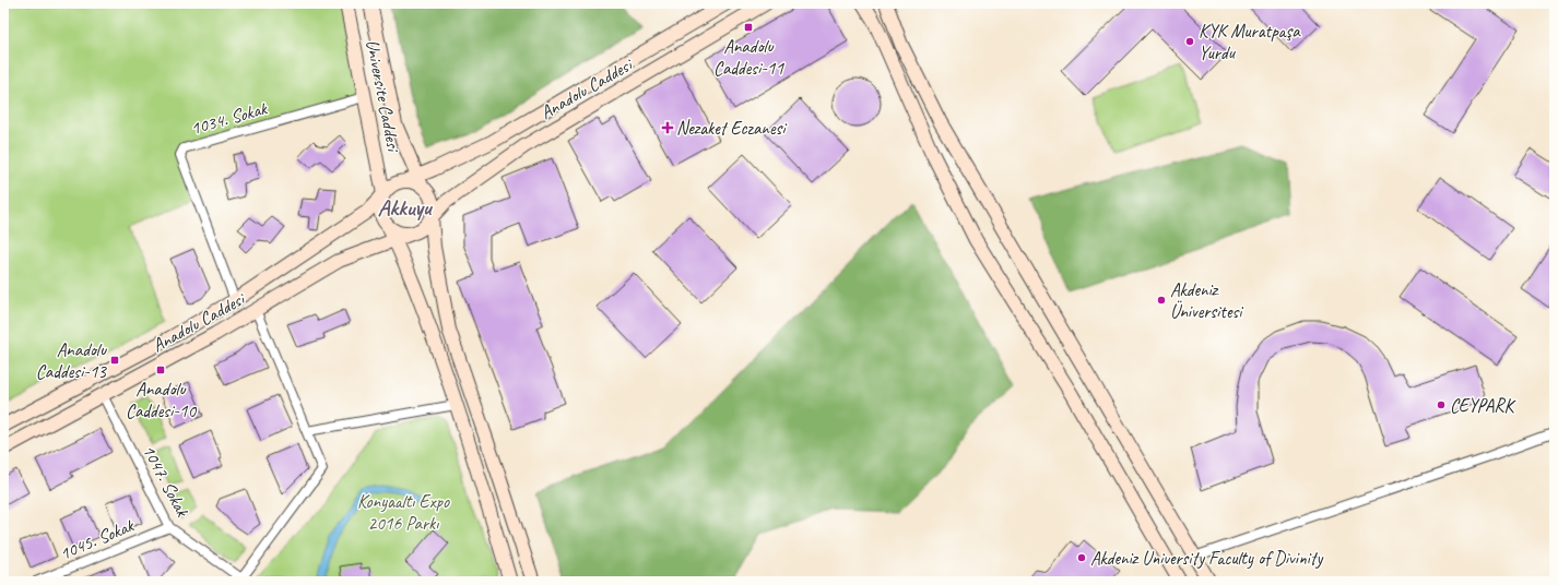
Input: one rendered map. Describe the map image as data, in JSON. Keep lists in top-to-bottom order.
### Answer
{
  "streets": {
    "street": [
      "Anadolu Caddesi",
      "Universite Caddesi",
      "1034. Sokak",
      "1047. Sokak",
      "1045. Sokak"
    ]
  },
  "crossings": [
    ["Anadolu Caddesi", "Universite Caddesi"],
    ["Anadolu Caddesi", "1034. Sokak"],
    ["Anadolu Caddesi", "1047. Sokak"],
    ["Universite Caddesi", "1034. Sokak"],
    ["1047. Sokak", "1045. Sokak"]
  ],
  "districts": ["Akkuyu"],
  "parks": ["Konyaaltı Expo 2016 Parkı"],
  "places": {
    "transit": ["Anadolu Caddesi-11", "Anadolu Caddesi-13", "Anadolu Caddesi-10"],
    "other": [
      "KYK Muratpaşa Yurdu",
      "Akdeniz Üniversitesi",
      "CEYPARK",
      "Akdeniz University Faculty of Divinity"
    ],
    "health": ["Nezaket Eczanesi"]
  }
}
